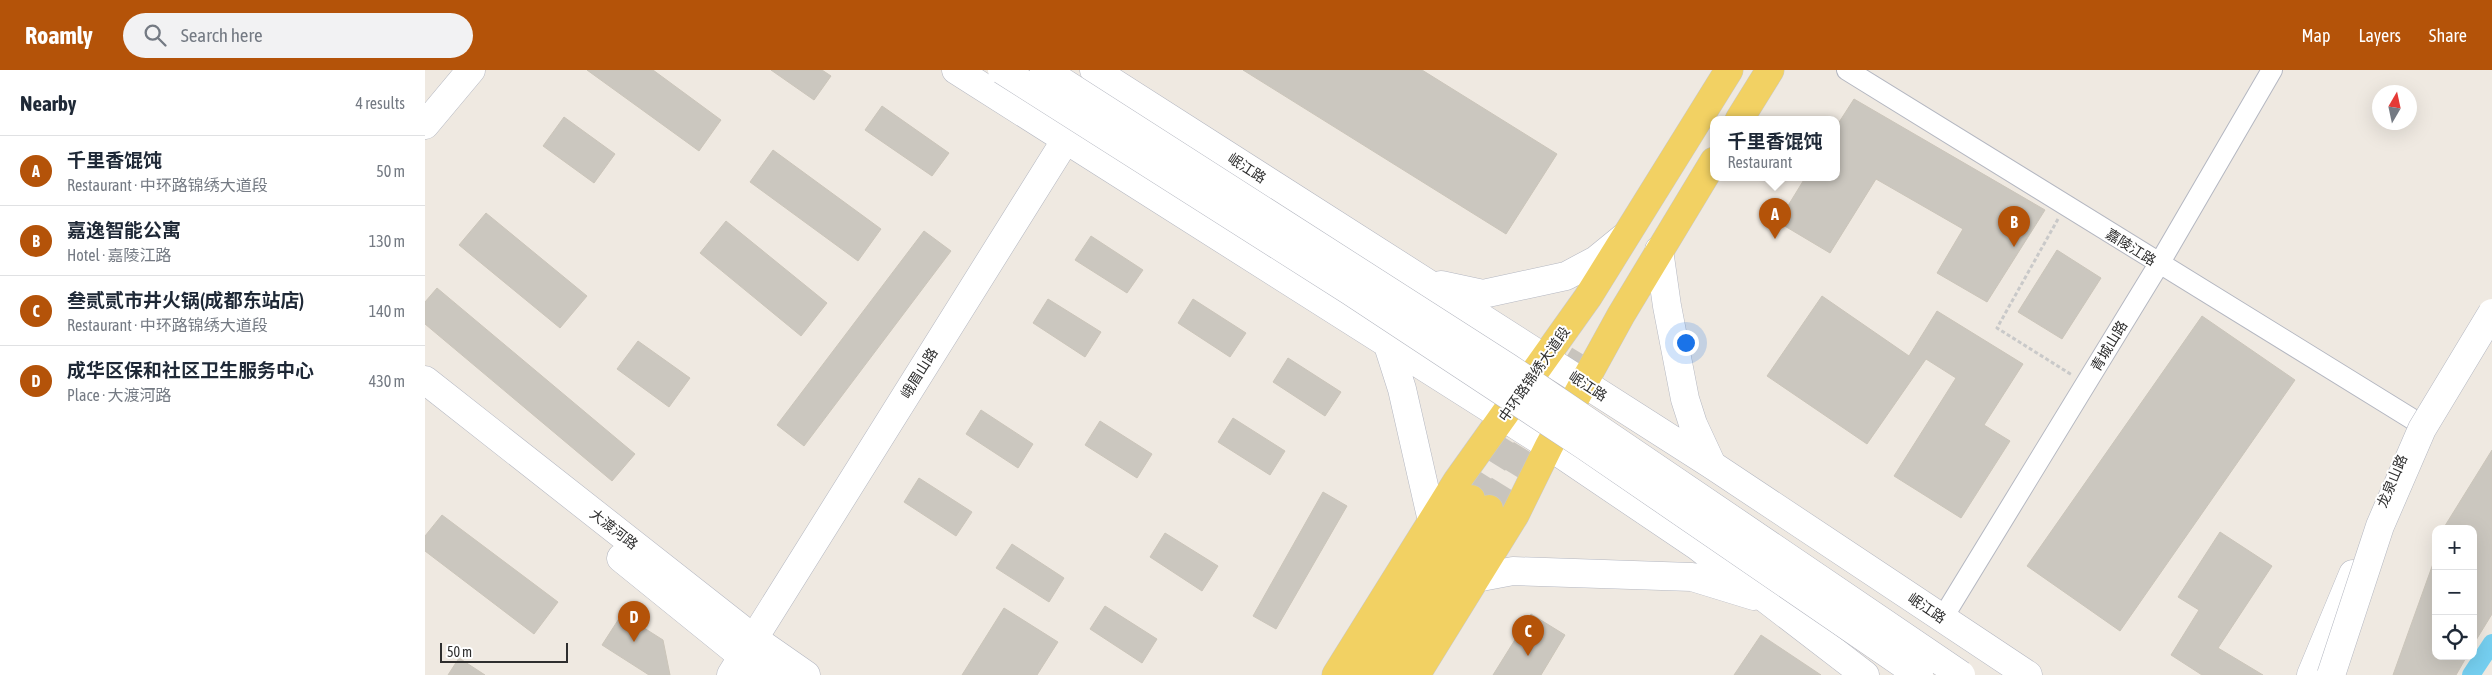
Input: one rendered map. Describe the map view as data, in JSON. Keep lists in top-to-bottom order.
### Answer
{
  "streets": {
    "main road": [
      "岷江路",
      "峨眉山路",
      "中环路锦绣大道段",
      "龙泉山路",
      "大渡河路"
    ],
    "street": ["嘉陵江路", "青城山路"]
  },
  "crossings": [
    ["岷江路", "青城山路"],
    ["岷江路", "峨眉山路"],
    ["岷江路", "中环路锦绣大道段"],
    ["嘉陵江路", "青城山路"],
    ["嘉陵江路", "龙泉山路"],
    ["峨眉山路", "大渡河路"]
  ],
  "scale_bar": "50 m",
  "north": "top",
  "page": {
    "header": "Roamly",
    "search": "Search here",
    "nav": ["Map", "Layers", "Share"],
    "heading": ["Nearby", "4 results"],
    "popup": ["千里香馄饨", "Restaurant"],
    "list": [
      {
        "mark": "A",
        "name": "千里香馄饨",
        "note": "Restaurant · 中环路锦绣大道段",
        "value": "50 m"
      },
      {
        "mark": "B",
        "name": "嘉逸智能公寓",
        "note": "Hotel · 嘉陵江路",
        "value": "130 m"
      },
      {
        "mark": "C",
        "name": "叁贰贰市井火锅(成都东站店)",
        "note": "Restaurant · 中环路锦绣大道段",
        "value": "140 m"
      },
      {
        "mark": "D",
        "name": "成华区保和社区卫生服务中心",
        "note": "Place · 大渡河路",
        "value": "430 m"
      }
    ],
    "pins": [
      "A",
      "B",
      "D",
      "C"
    ],
    "map_buttons": ["+", "−"],
    "scale": "50 m"
  }
}
